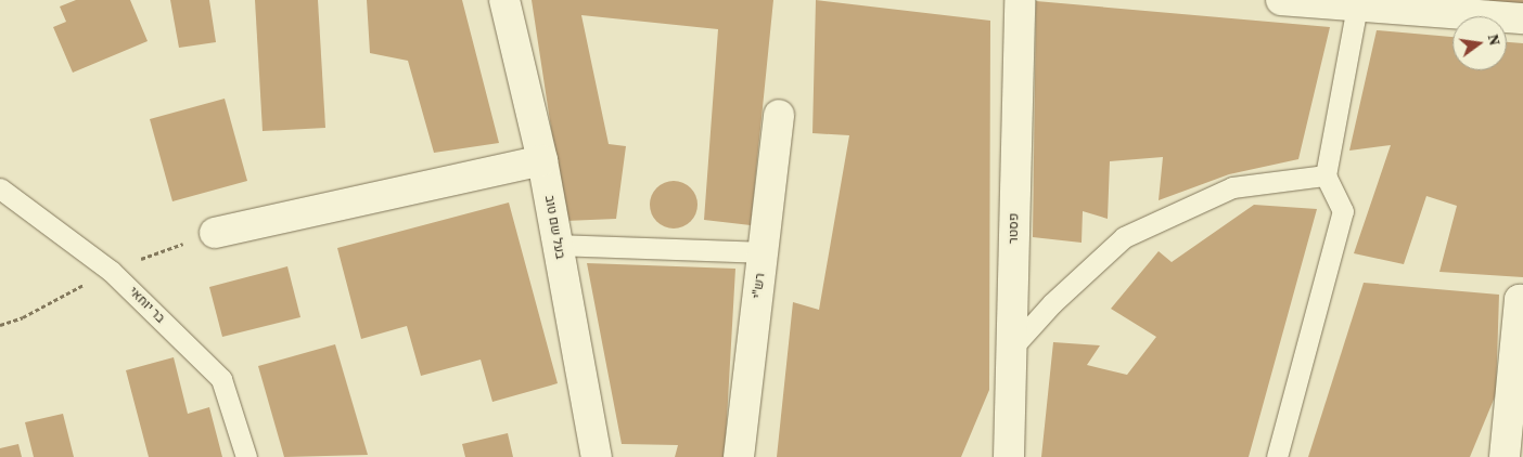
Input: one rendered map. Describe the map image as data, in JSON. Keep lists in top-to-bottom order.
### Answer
{
  "streets": {
    "street": ["בעל שם טוב", "פסטר", "רש\"י"],
    "lane": ["בר יוחאי"]
  },
  "north": "right"
}
